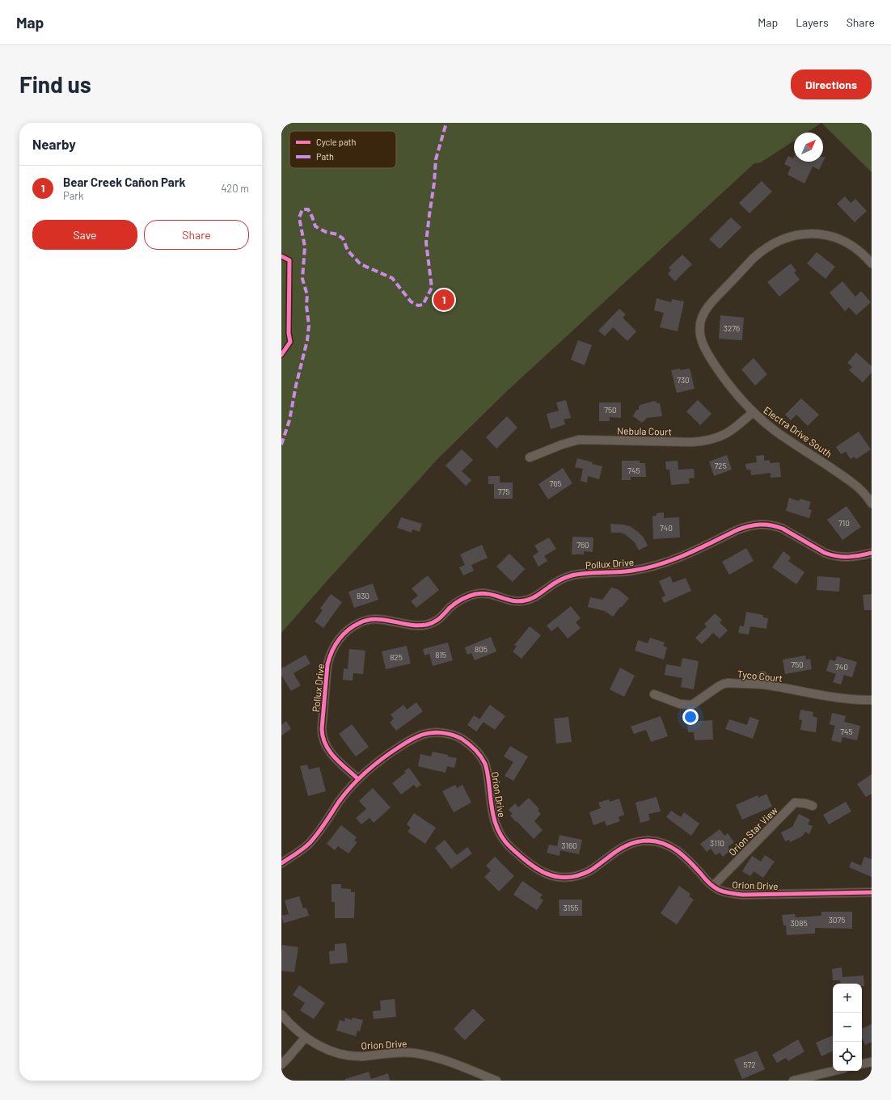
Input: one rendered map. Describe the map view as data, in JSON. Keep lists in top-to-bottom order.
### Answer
{
  "streets": {
    "street": [
      "Nebula Court",
      "Electra Drive South",
      "Pollux Drive",
      "Tyco Court",
      "Orion Drive",
      "Orion Star View"
    ]
  },
  "crossings": [
    ["Nebula Court", "Electra Drive South"],
    ["Pollux Drive", "Orion Drive"],
    ["Orion Drive", "Orion Star View"]
  ],
  "house_numbers": [
    "3276",
    "730",
    "750",
    "725",
    "745",
    "765",
    "775",
    "710",
    "740",
    "760",
    "830",
    "805",
    "815",
    "825",
    "750",
    "740",
    "745",
    "3110",
    "3160",
    "3155",
    "3075",
    "3085",
    "572"
  ],
  "legend": ["Cycle path", "Path"],
  "north": "top right",
  "page": {
    "header": "Map",
    "nav": ["Map", "Layers", "Share"],
    "buttons": [
      "Directions",
      ["Save", "Share"]
    ],
    "title": "Find us",
    "heading": "Nearby",
    "list": [
      {
        "mark": "1",
        "name": "Bear Creek Cañon Park",
        "note": "Park",
        "value": "420 m"
      }
    ],
    "pins": "1",
    "map_buttons": ["+", "−"]
  }
}
